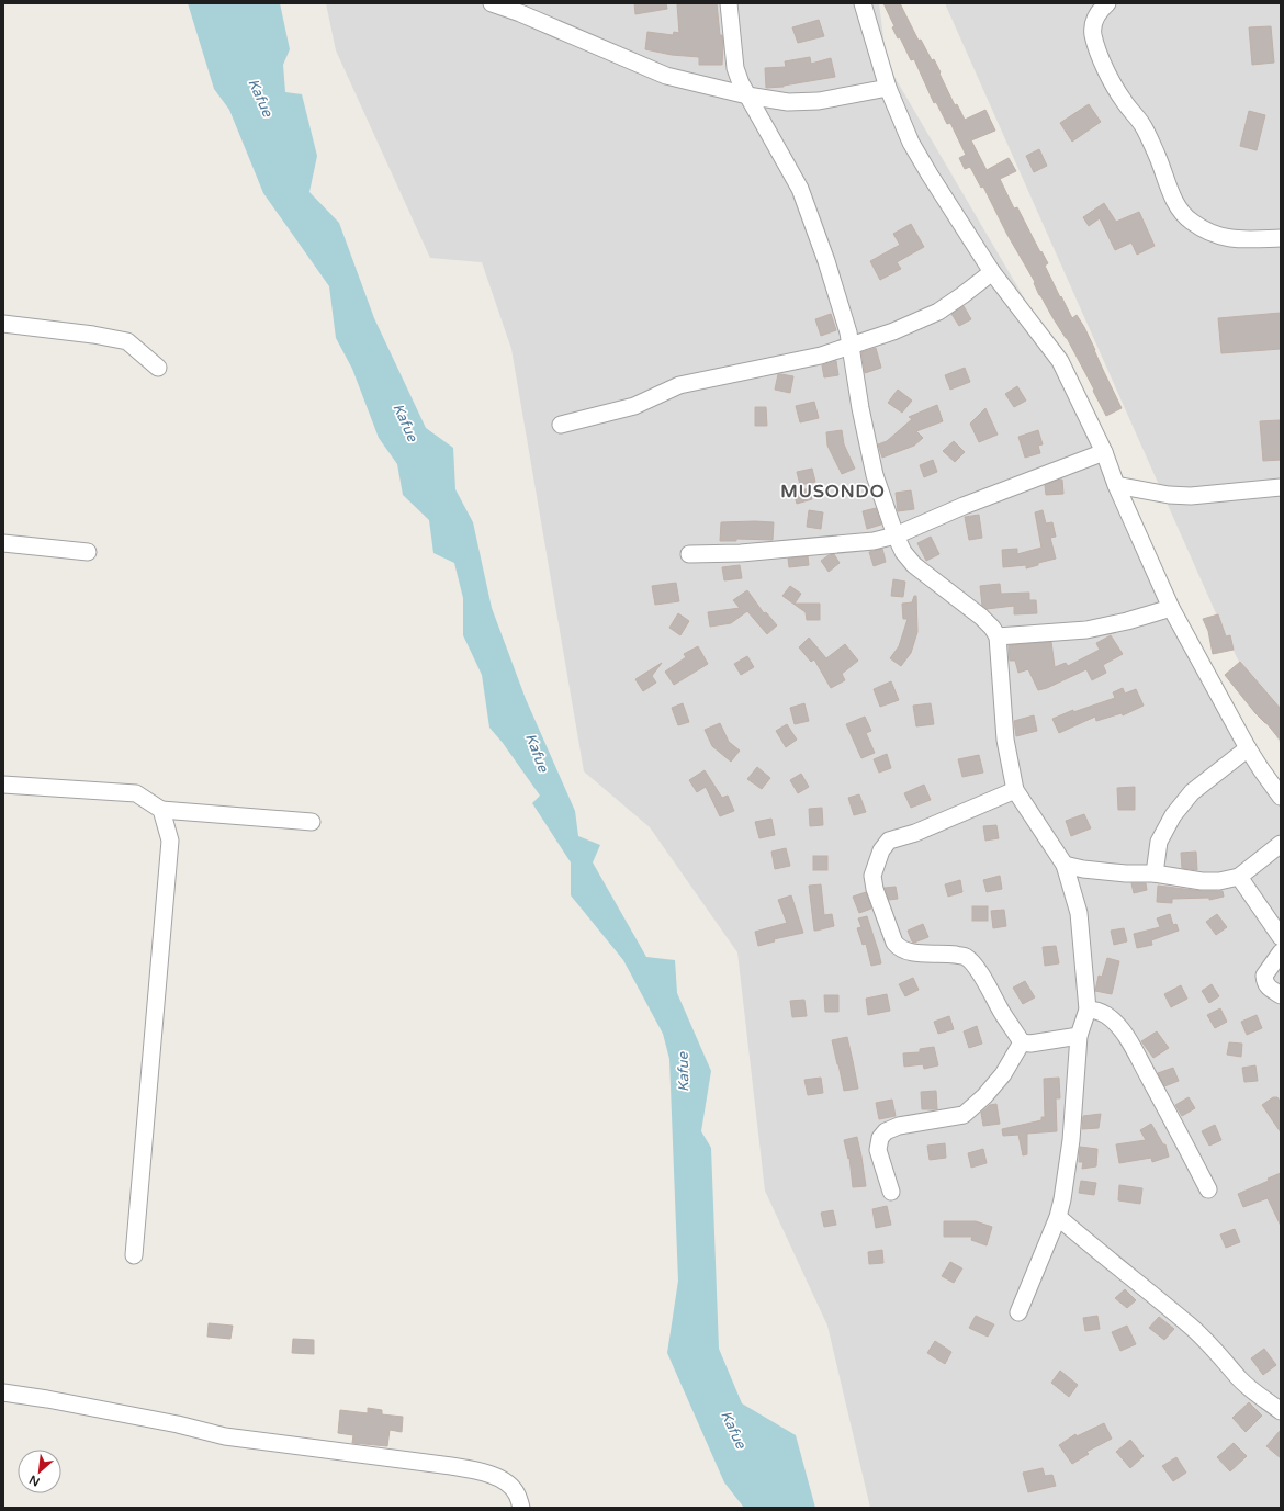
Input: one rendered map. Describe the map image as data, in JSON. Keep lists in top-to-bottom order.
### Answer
{
  "districts": ["MUSONDO"],
  "water": ["Kafue"],
  "north": "bottom left"
}
